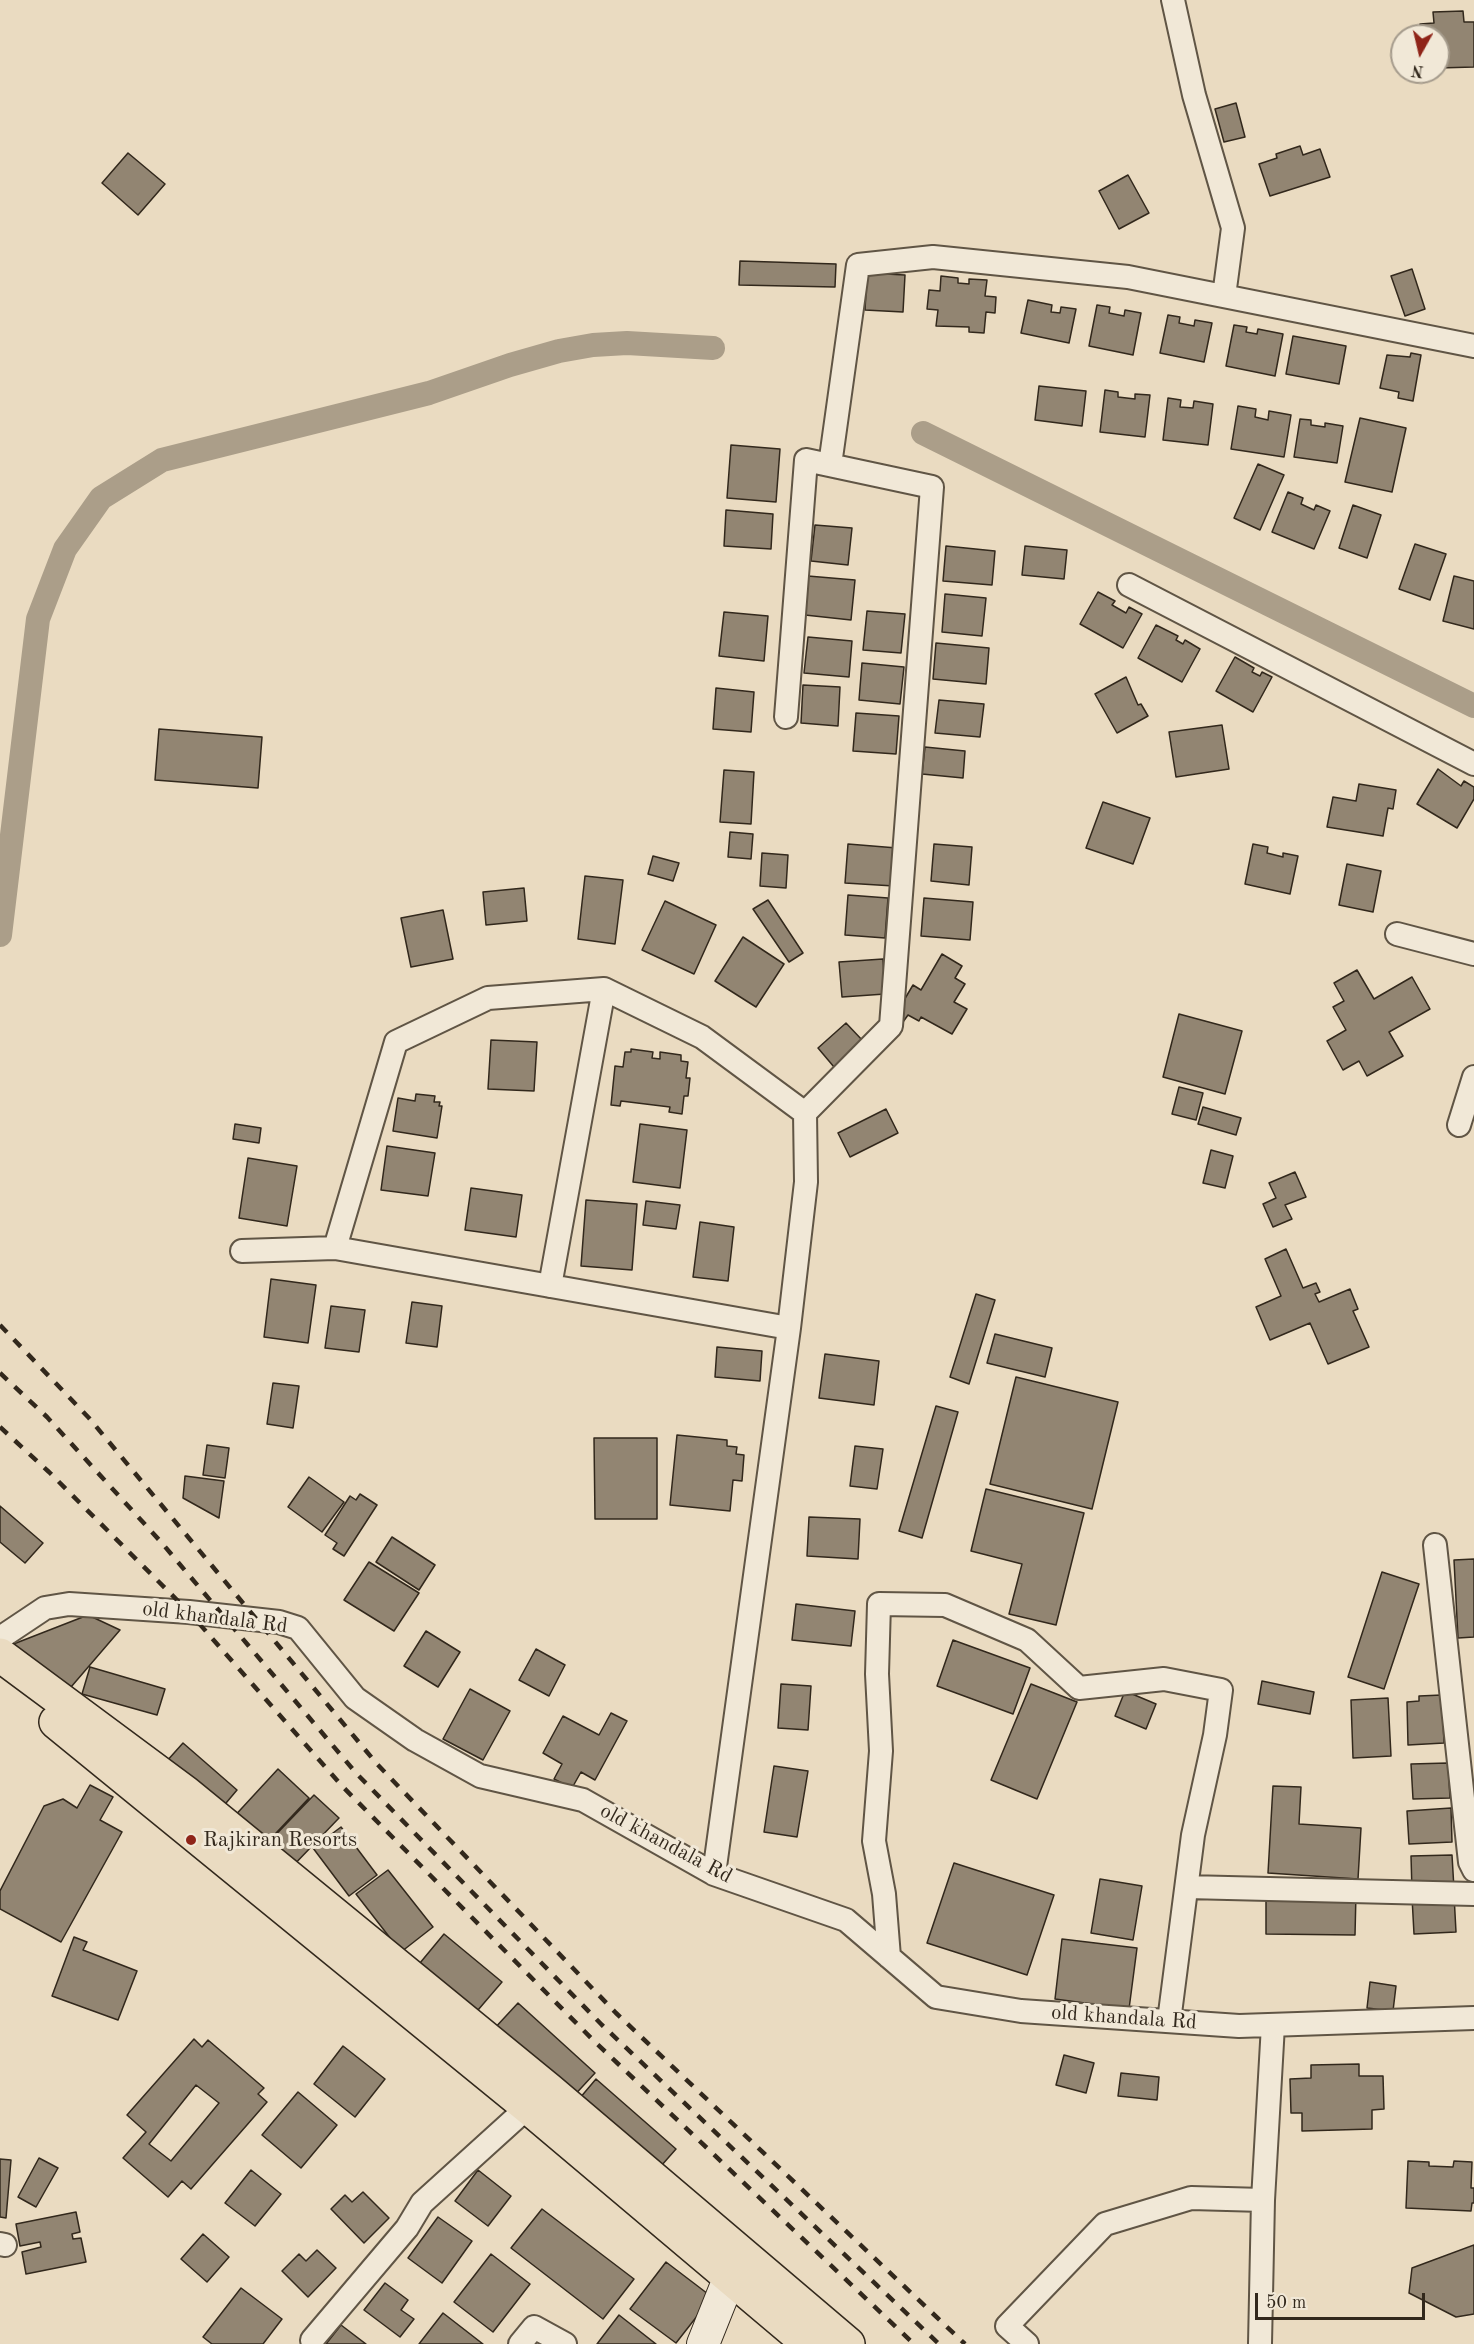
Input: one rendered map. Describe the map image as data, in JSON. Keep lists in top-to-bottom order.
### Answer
{
  "streets": {
    "street": ["old khandala Rd"]
  },
  "places": ["Rajkiran Resorts"],
  "scale_bar": "50 m",
  "north": "bottom"
}
